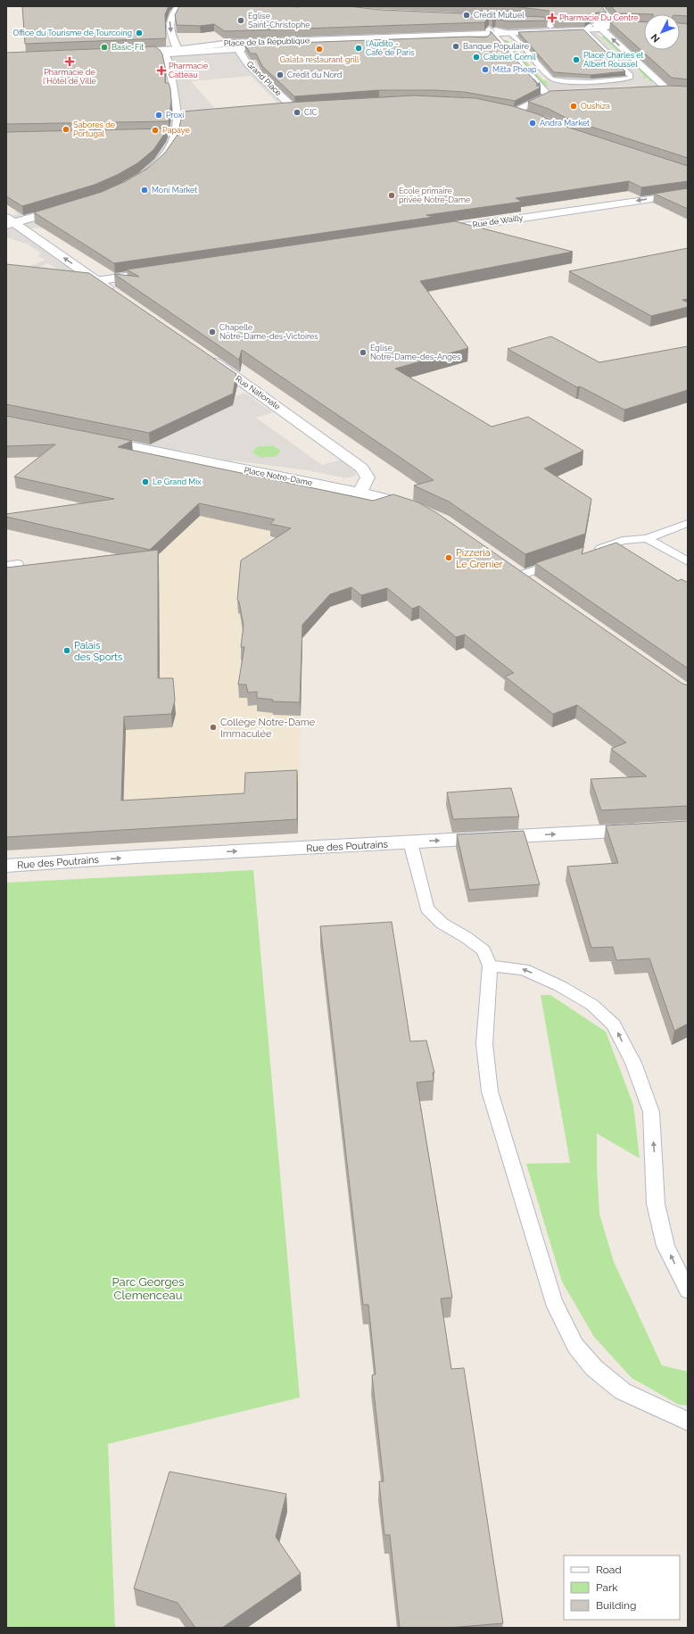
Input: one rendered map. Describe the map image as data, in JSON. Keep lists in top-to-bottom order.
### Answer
{
  "streets": {
    "street": [
      "Place de la République",
      "Grand Place",
      "Rue de Wailly",
      "Rue Nationale",
      "Place Notre-Dame",
      "Rue des Poutrains"
    ]
  },
  "crossings": [
    ["Rue Nationale", "Place Notre-Dame"]
  ],
  "one_way": ["Rue des Poutrains"],
  "parks": ["Parc Georges Clemenceau"],
  "places": {
    "other": [
      "Crédit Mutuel",
      "Église Saint-Christophe",
      "Office du Tourisme de Tourcoing",
      "Banque Populaire",
      "Basic-Fit",
      "l'Audito - Café de Paris",
      "Galata restaurant grill",
      "Cabinet Cornil",
      "Place Charles et Albert Roussel",
      "Mitta Pheap",
      "Crédit du Nord",
      "Oushiza",
      "CIC",
      "Proxi",
      "Andra Market",
      "Sabores de Portugal",
      "Papaye",
      "Moni Market",
      "École primaire privée Notre-Dame",
      "Chapelle Notre-Dame-des-Victoires",
      "Église Notre-Dame-des-Anges",
      "Le Grand Mix",
      "Pizzeria Le Grenier",
      "Palais des Sports",
      "Collège Notre-Dame Immaculée"
    ],
    "health": ["Pharmacie Du Centre", "Pharmacie de l'Hôtel de Ville", "Pharmacie Catteau"]
  },
  "legend": ["Road", "Park", "Building"],
  "north": "bottom left"
}
